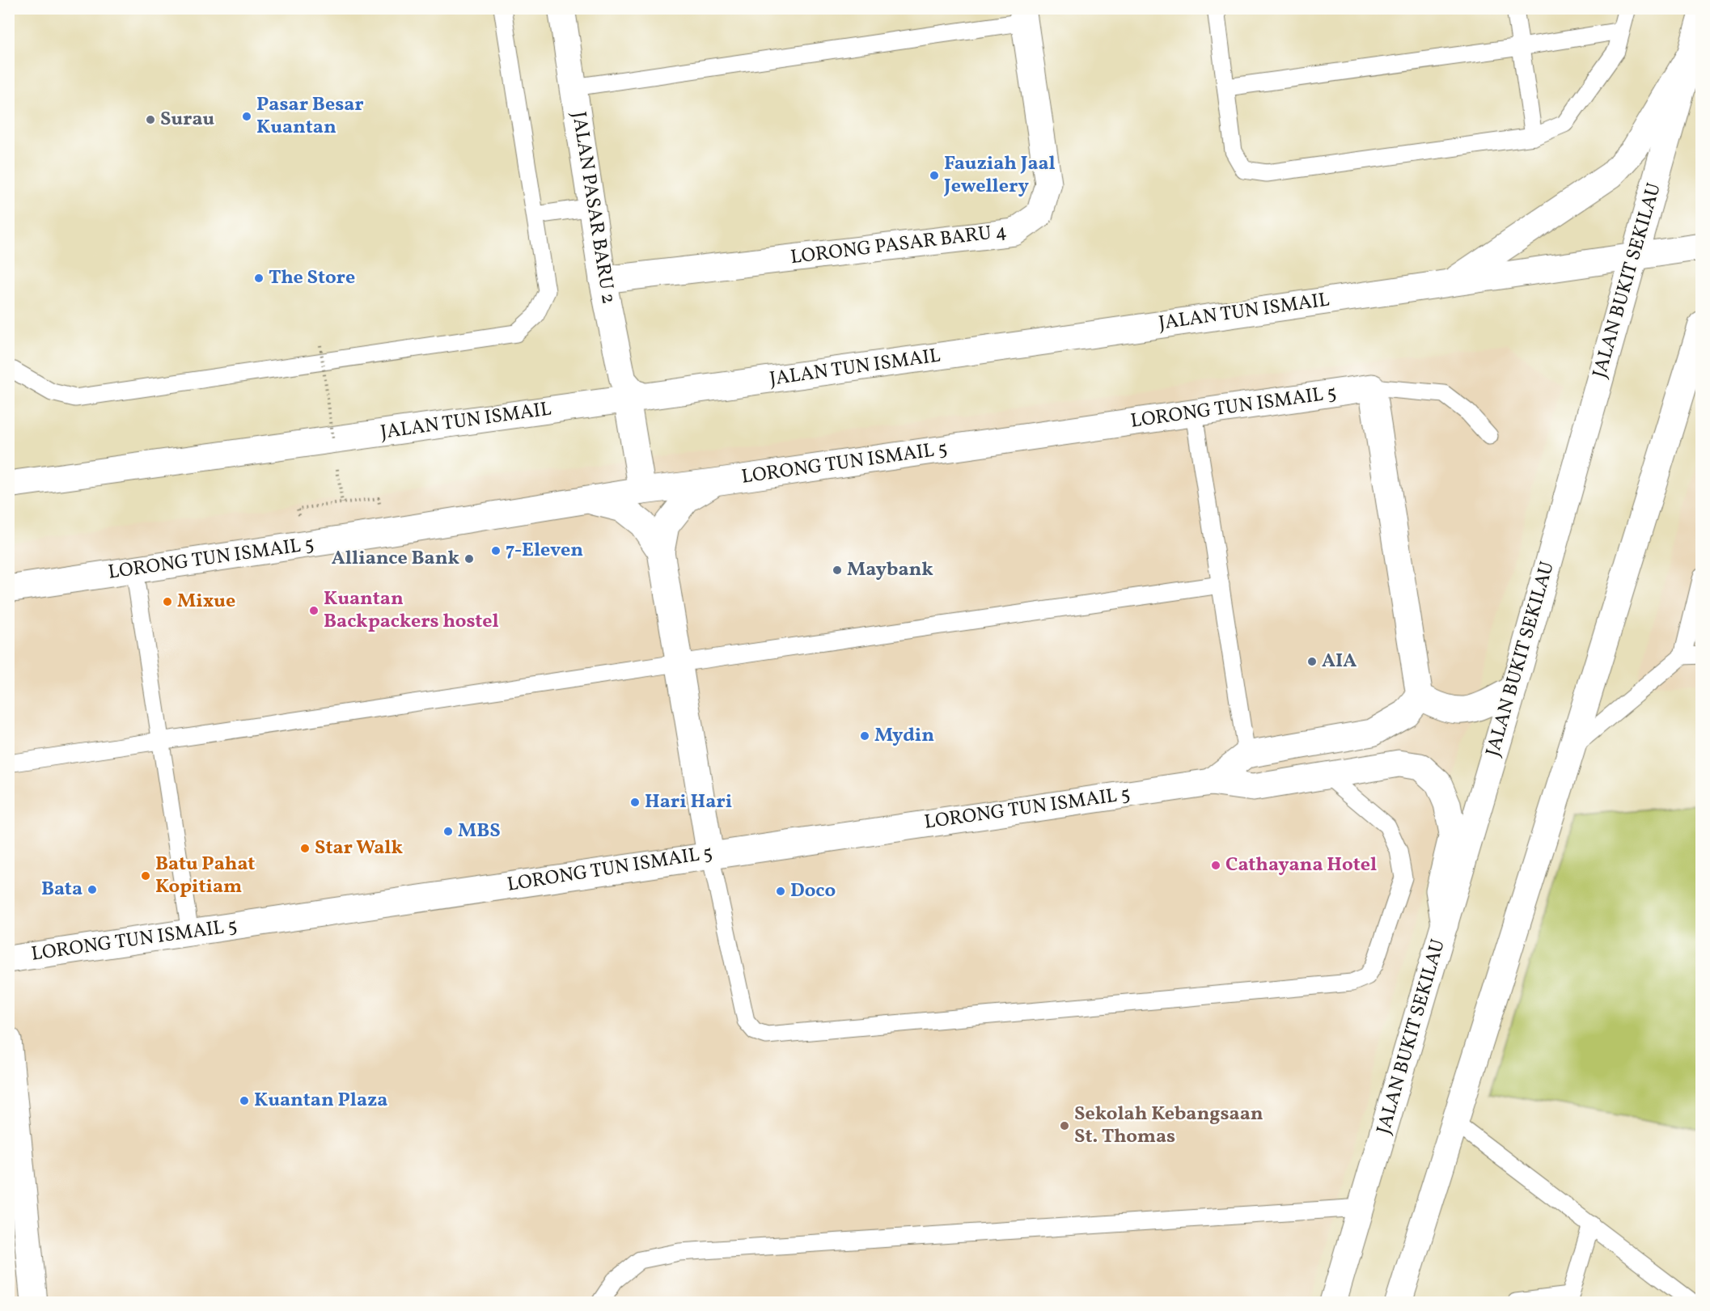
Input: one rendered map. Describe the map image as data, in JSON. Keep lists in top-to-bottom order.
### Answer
{
  "streets": {
    "street": [
      "JALAN PASAR BARU 2",
      "LORONG PASAR BARU 4",
      "JALAN BUKIT SEKILAU",
      "JALAN TUN ISMAIL",
      "LORONG TUN ISMAIL 5"
    ]
  },
  "crossings": [
    ["JALAN PASAR BARU 2", "LORONG PASAR BARU 4"],
    ["JALAN PASAR BARU 2", "JALAN TUN ISMAIL"],
    ["JALAN BUKIT SEKILAU", "JALAN TUN ISMAIL"],
    ["JALAN BUKIT SEKILAU", "LORONG TUN ISMAIL 5"]
  ],
  "places": [
    "Pasar Besar Kuantan",
    "Surau",
    "Fauziah Jaal Jewellery",
    "The Store",
    "7-Eleven",
    "Alliance Bank",
    "Maybank",
    "Mixue",
    "Kuantan Backpackers hostel",
    "AIA",
    "Mydin",
    "Hari Hari",
    "MBS",
    "Star Walk",
    "Cathayana Hotel",
    "Batu Pahat Kopitiam",
    "Bata",
    "Doco",
    "Kuantan Plaza",
    "Sekolah Kebangsaan St. Thomas"
  ]
}
